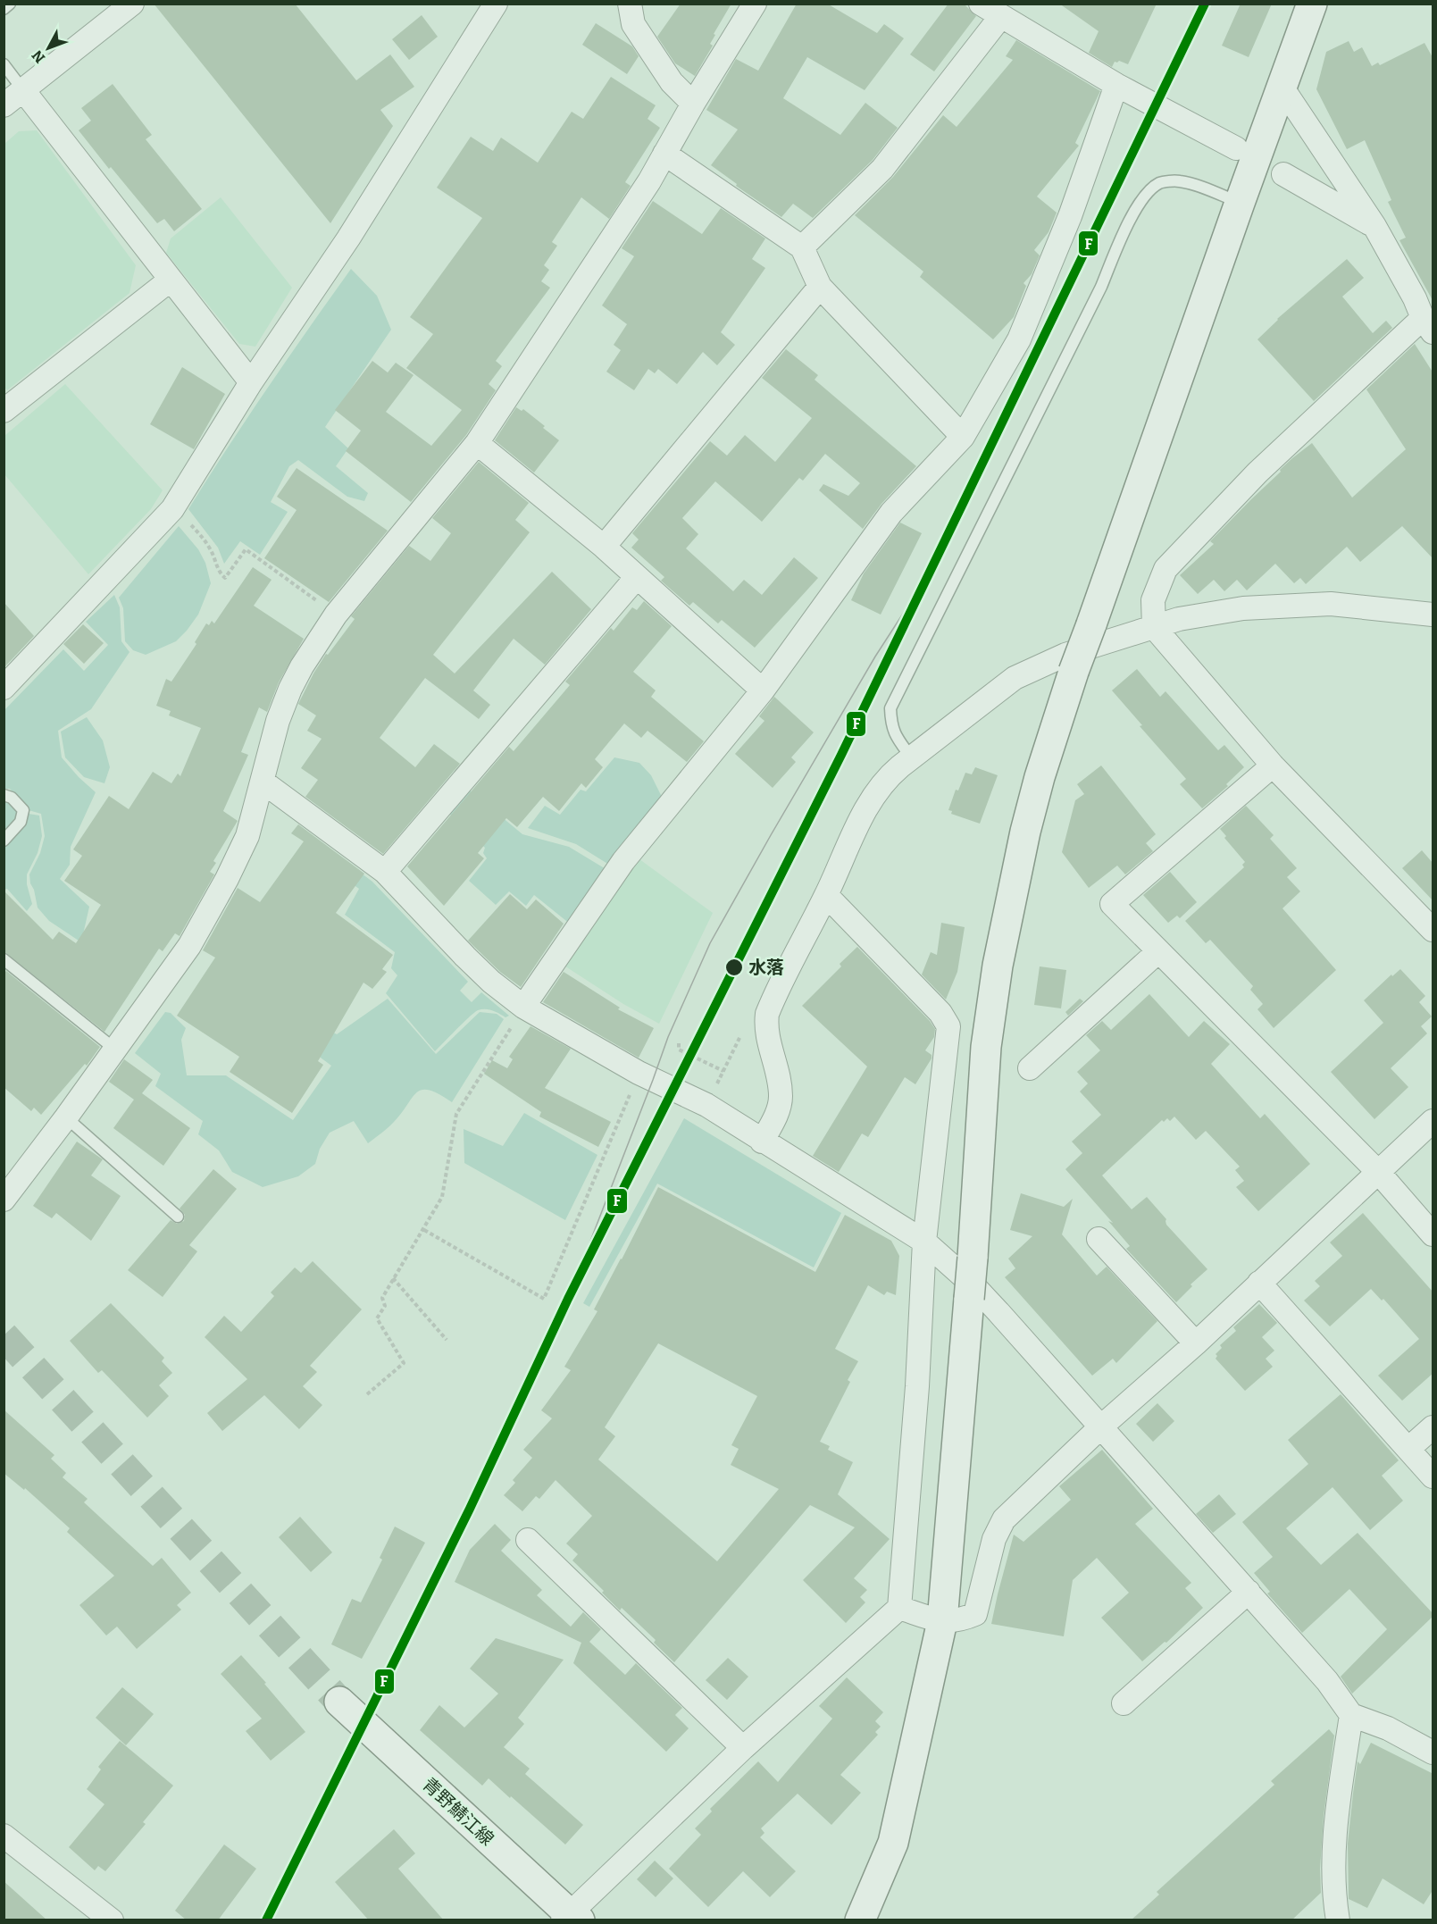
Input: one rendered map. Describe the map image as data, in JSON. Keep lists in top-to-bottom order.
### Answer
{
  "streets": {
    "street": ["青野鯖江線"]
  },
  "places": ["水落"],
  "lines": ["transit line F"],
  "north": "bottom left"
}
